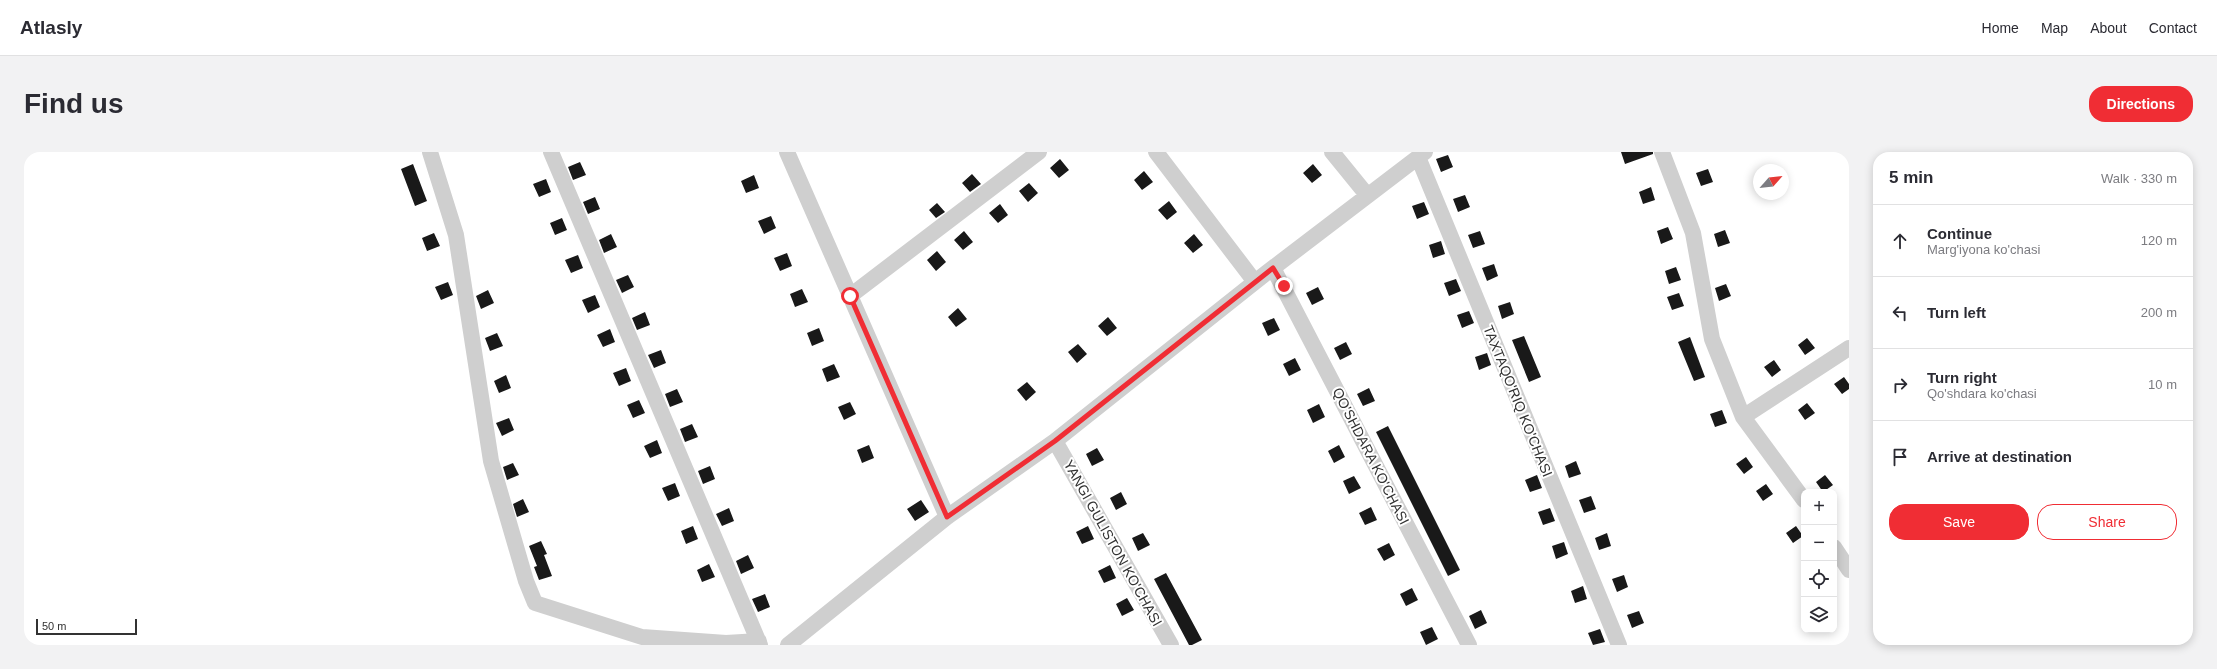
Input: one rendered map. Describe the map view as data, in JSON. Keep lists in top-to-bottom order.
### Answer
{
  "streets": {
    "street": ["TAXTAQO'RIQ KO'CHASI", "QO'SHDARA KO'CHASI", "YANGI GULISTON KO'CHASI"]
  },
  "scale_bar": "50 m",
  "north": "top right",
  "page": {
    "header": "Atlasly",
    "nav": [
      "Home",
      "Map",
      "About",
      "Contact"
    ],
    "buttons": [
      "Directions",
      ["Save", "Share"]
    ],
    "title": "Find us",
    "heading": ["5 min", "Walk · 330 m"],
    "list": [
      ["Continue", "Marg'iyona ko'chasi", "120 m"],
      ["Turn left", "200 m"],
      ["Turn right", "Qo'shdara ko'chasi", "10 m"],
      "Arrive at destination"
    ],
    "map_buttons": ["+", "−"],
    "scale": "50 m"
  }
}
